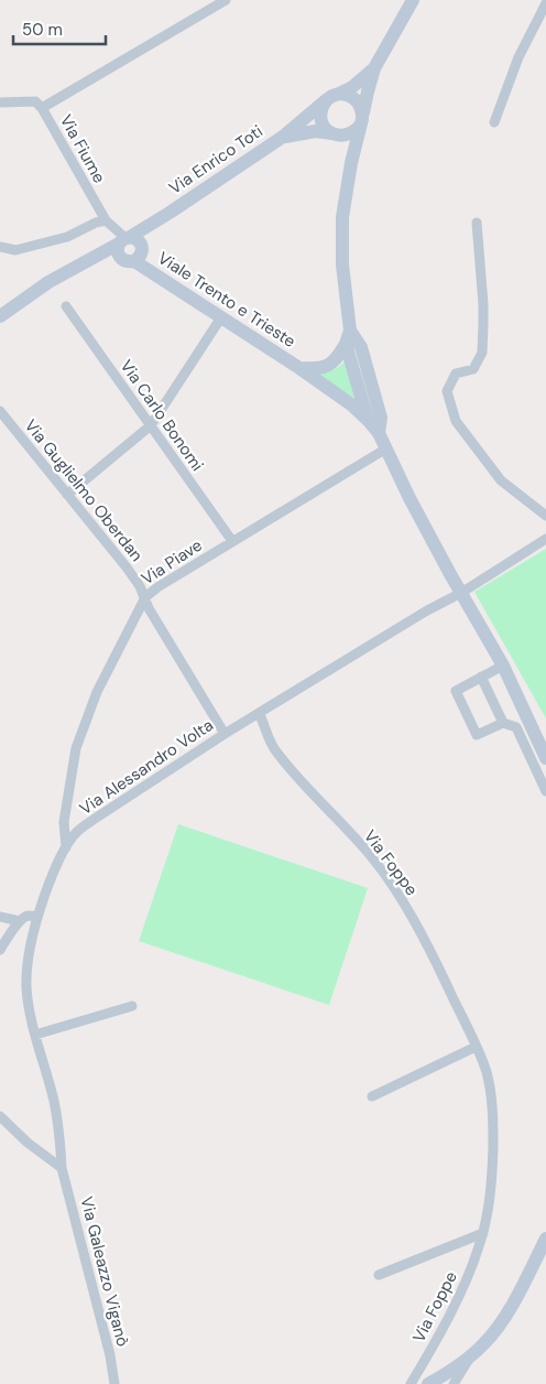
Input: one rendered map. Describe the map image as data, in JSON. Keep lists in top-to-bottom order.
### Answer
{
  "streets": {
    "main road": ["Via Enrico Toti", "Viale Trento e Trieste"],
    "street": [
      "Via Fiume",
      "Via Carlo Bonomi",
      "Via Guglielmo Oberdan",
      "Via Piave",
      "Via Alessandro Volta",
      "Via Foppe",
      "Via Galeazzo Viganò"
    ]
  },
  "crossings": [
    ["Via Fiume", "Via Enrico Toti"],
    ["Via Enrico Toti", "Viale Trento e Trieste"],
    ["Viale Trento e Trieste", "Via Piave"],
    ["Viale Trento e Trieste", "Via Alessandro Volta"],
    ["Via Carlo Bonomi", "Via Piave"],
    ["Via Guglielmo Oberdan", "Via Piave"],
    ["Via Guglielmo Oberdan", "Via Alessandro Volta"],
    ["Via Piave", "Via Alessandro Volta"],
    ["Via Alessandro Volta", "Via Foppe"],
    ["Via Alessandro Volta", "Via Galeazzo Viganò"]
  ],
  "scale_bar": "50 m"
}
